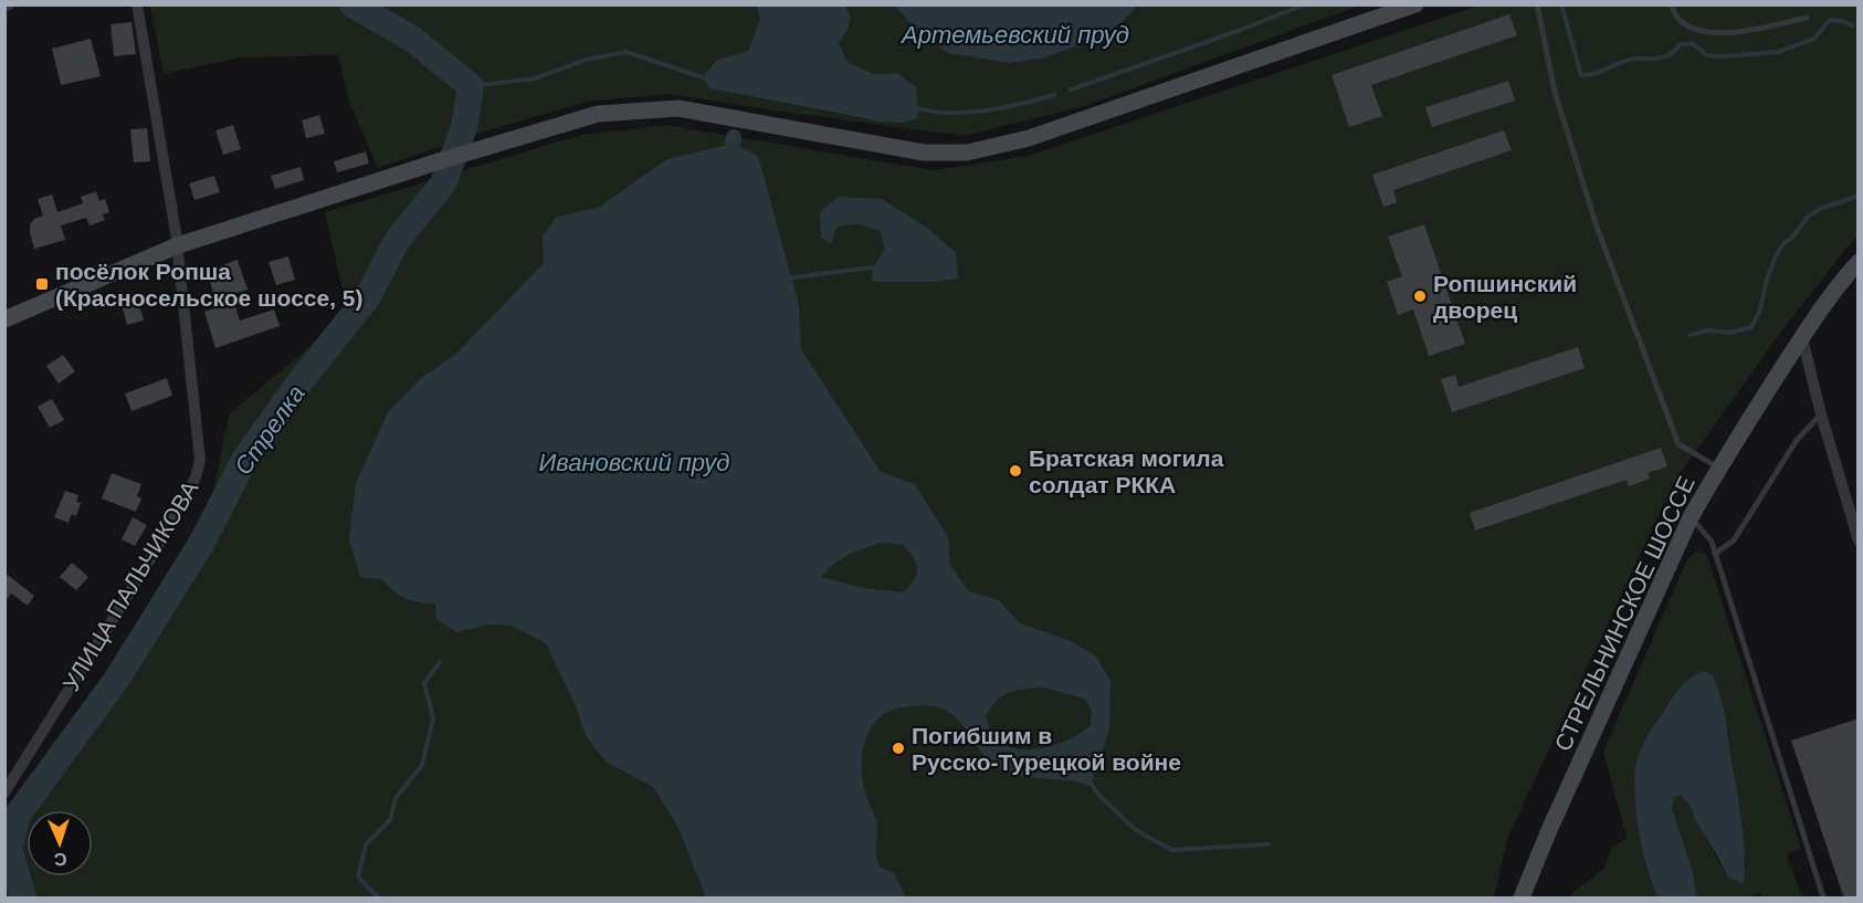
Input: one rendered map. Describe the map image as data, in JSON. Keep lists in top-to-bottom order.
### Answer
{
  "streets": {
    "main road": ["СТРЕЛЬНИНСКОЕ ШОССЕ"],
    "street": ["УЛИЦА ПАЛЬЧИКОВА"]
  },
  "water": ["Артемьевский пруд", "Стрелка", "Ивановский пруд"],
  "places": {
    "transit": ["посёлок Ропша (Красносельское шоссе, 5)"],
    "other": ["Ропшинский дворец", "Братская могила солдат РККА", "Погибшим в Русско-Турецкой войне"]
  },
  "north": "bottom"
}
